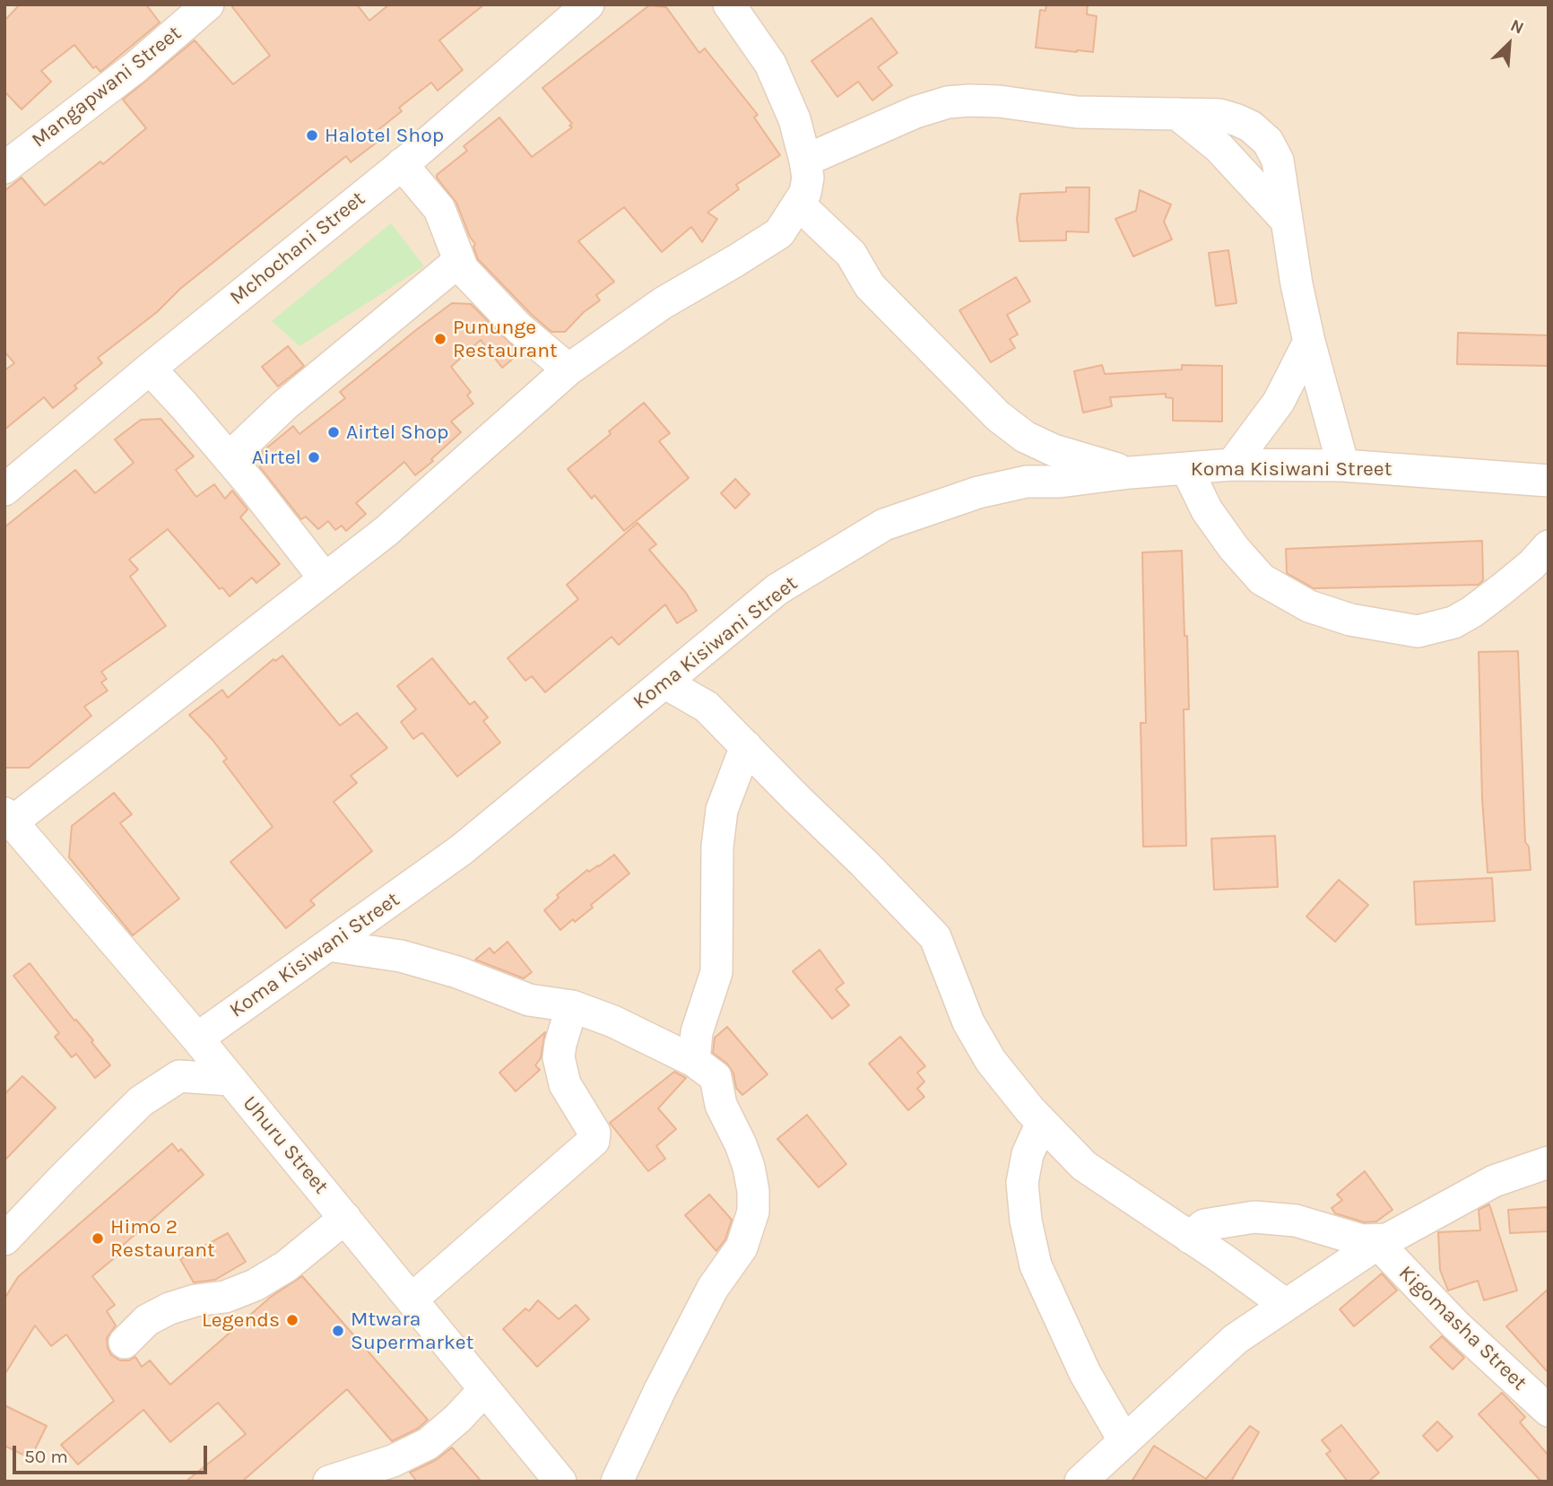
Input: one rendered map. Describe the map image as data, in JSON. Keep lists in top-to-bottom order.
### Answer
{
  "streets": {
    "street": [
      "Mangapwani Street",
      "Mchochani Street",
      "Koma Kisiwani Street",
      "Uhuru Street",
      "Kigomasha Street"
    ]
  },
  "crossings": [
    ["Koma Kisiwani Street", "Uhuru Street"]
  ],
  "places": [
    "Halotel Shop",
    "Pununge Restaurant",
    "Airtel Shop",
    "Airtel",
    "Himo 2 Restaurant",
    "Legends",
    "Mtwara Supermarket"
  ],
  "scale_bar": "50 m",
  "north": "top right"
}
